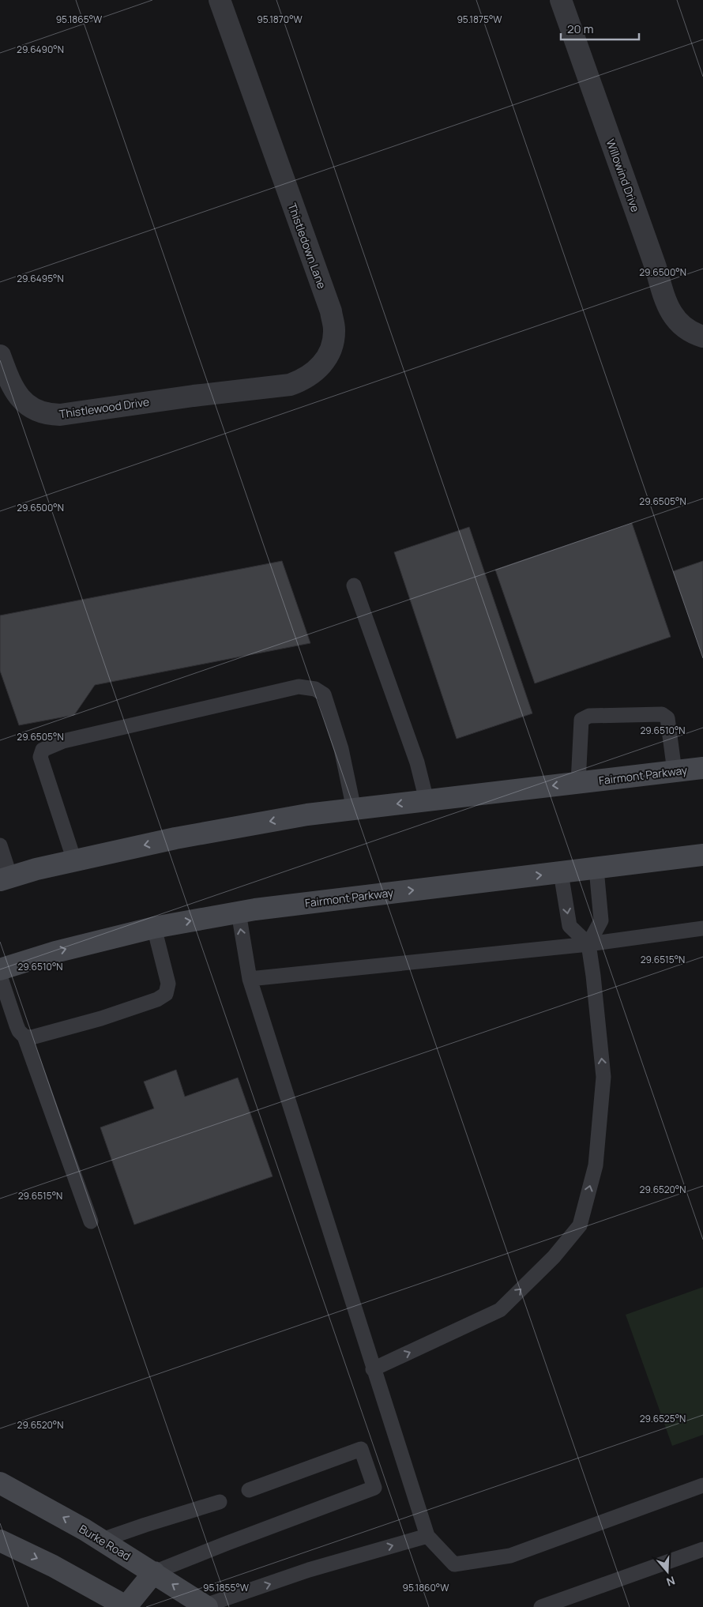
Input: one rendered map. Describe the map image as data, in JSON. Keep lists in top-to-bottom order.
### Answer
{
  "streets": {
    "main road": ["Fairmont Parkway", "Burke Road"],
    "street": ["Willowind Drive", "Thistledown Lane", "Thistlewood Drive"]
  },
  "crossings": [
    ["Thistledown Lane", "Thistlewood Drive"]
  ],
  "scale_bar": "20 m",
  "north": "bottom",
  "coordinates": [
    "95.1870°W",
    "95.1865°W",
    "95.1875°W",
    "29.6490°N",
    "29.6500°N",
    "29.6495°N",
    "29.6505°N",
    "29.6510°N",
    "29.6515°N",
    "29.6520°N",
    "29.6525°N",
    "95.1855°W",
    "95.1860°W"
  ]
}
